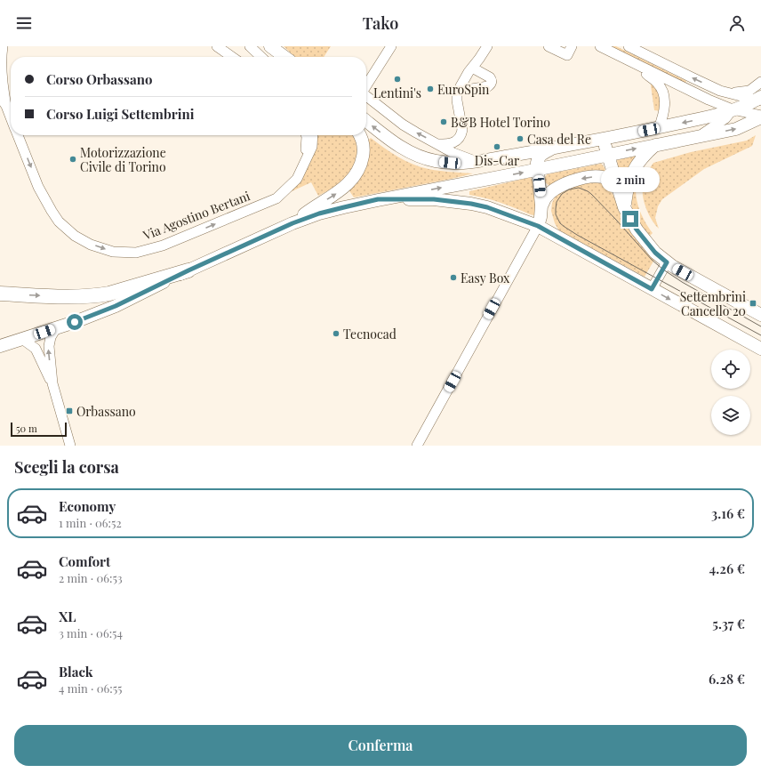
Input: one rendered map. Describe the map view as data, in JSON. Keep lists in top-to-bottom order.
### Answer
{
  "streets": {
    "street": ["Via Agostino Bertani"]
  },
  "places": {
    "other": [
      "Lentini's",
      "EuroSpin",
      "B&B Hotel Torino",
      "Casa del Re",
      "Dis-Car",
      "Motorizzazione Civile di Torino",
      "Easy Box",
      "Tecnocad"
    ],
    "transit": ["Settembrini Cancello 20", "Orbassano"]
  },
  "scale_bar": "50 m",
  "page": {
    "header": "Tako",
    "banner": ["Corso Orbassano", "Corso Luigi Settembrini"],
    "bubble": "2 min",
    "scale": "50 m",
    "heading": "Scegli la corsa",
    "list": [
      {
        "name": "Economy",
        "note": "1 min · 06:52",
        "value": "3.16 €"
      },
      {
        "name": "Comfort",
        "note": "2 min · 06:53",
        "value": "4.26 €"
      },
      {
        "name": "XL",
        "note": "3 min · 06:54",
        "value": "5.37 €"
      },
      {
        "name": "Black",
        "note": "4 min · 06:55",
        "value": "6.28 €"
      }
    ],
    "buttons": "Conferma"
  }
}
